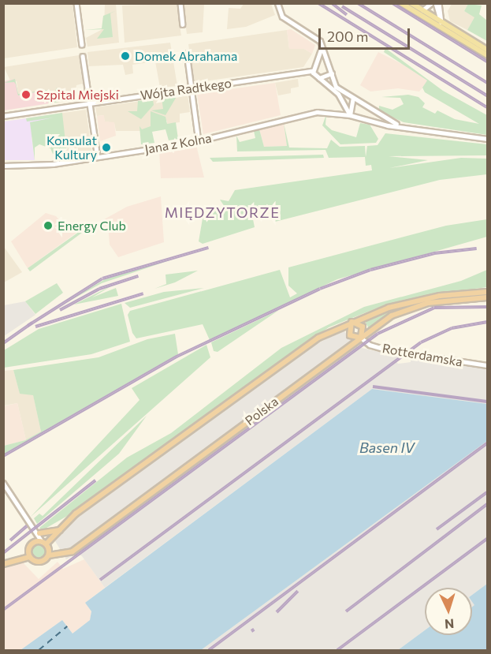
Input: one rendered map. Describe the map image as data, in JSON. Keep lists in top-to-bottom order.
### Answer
{
  "streets": {
    "highway": ["Polska"],
    "street": ["Wójta Radtkego", "Jana z Kolna", "Rotterdamska"]
  },
  "crossings": [
    ["Rotterdamska", "Polska"]
  ],
  "districts": ["MIĘDZYTORZE"],
  "water": ["Basen IV"],
  "places": [
    "Domek Abrahama",
    "Szpital Miejski",
    "Konsulat Kultury",
    "Energy Club"
  ],
  "scale_bar": "200 m",
  "north": "bottom"
}
